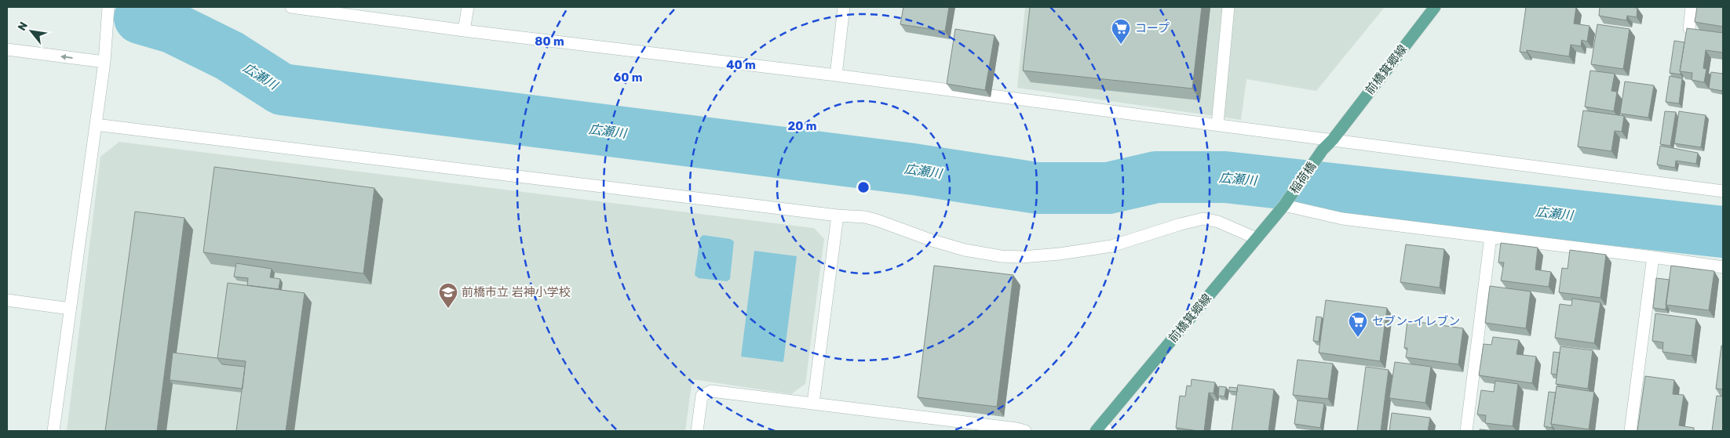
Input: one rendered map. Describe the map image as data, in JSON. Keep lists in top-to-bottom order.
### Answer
{
  "streets": {
    "main road": ["前橋箕郷線", "稲荷橋"]
  },
  "crossings": [
    ["前橋箕郷線", "稲荷橋"]
  ],
  "water": ["広瀬川"],
  "places": {
    "supermarket": ["コープ", "セブン-イレブン"],
    "school or university": ["前橋市立 岩神小学校"]
  },
  "north": "top left",
  "rings": [
    "80 m",
    "40 m",
    "60 m",
    "20 m"
  ]
}
